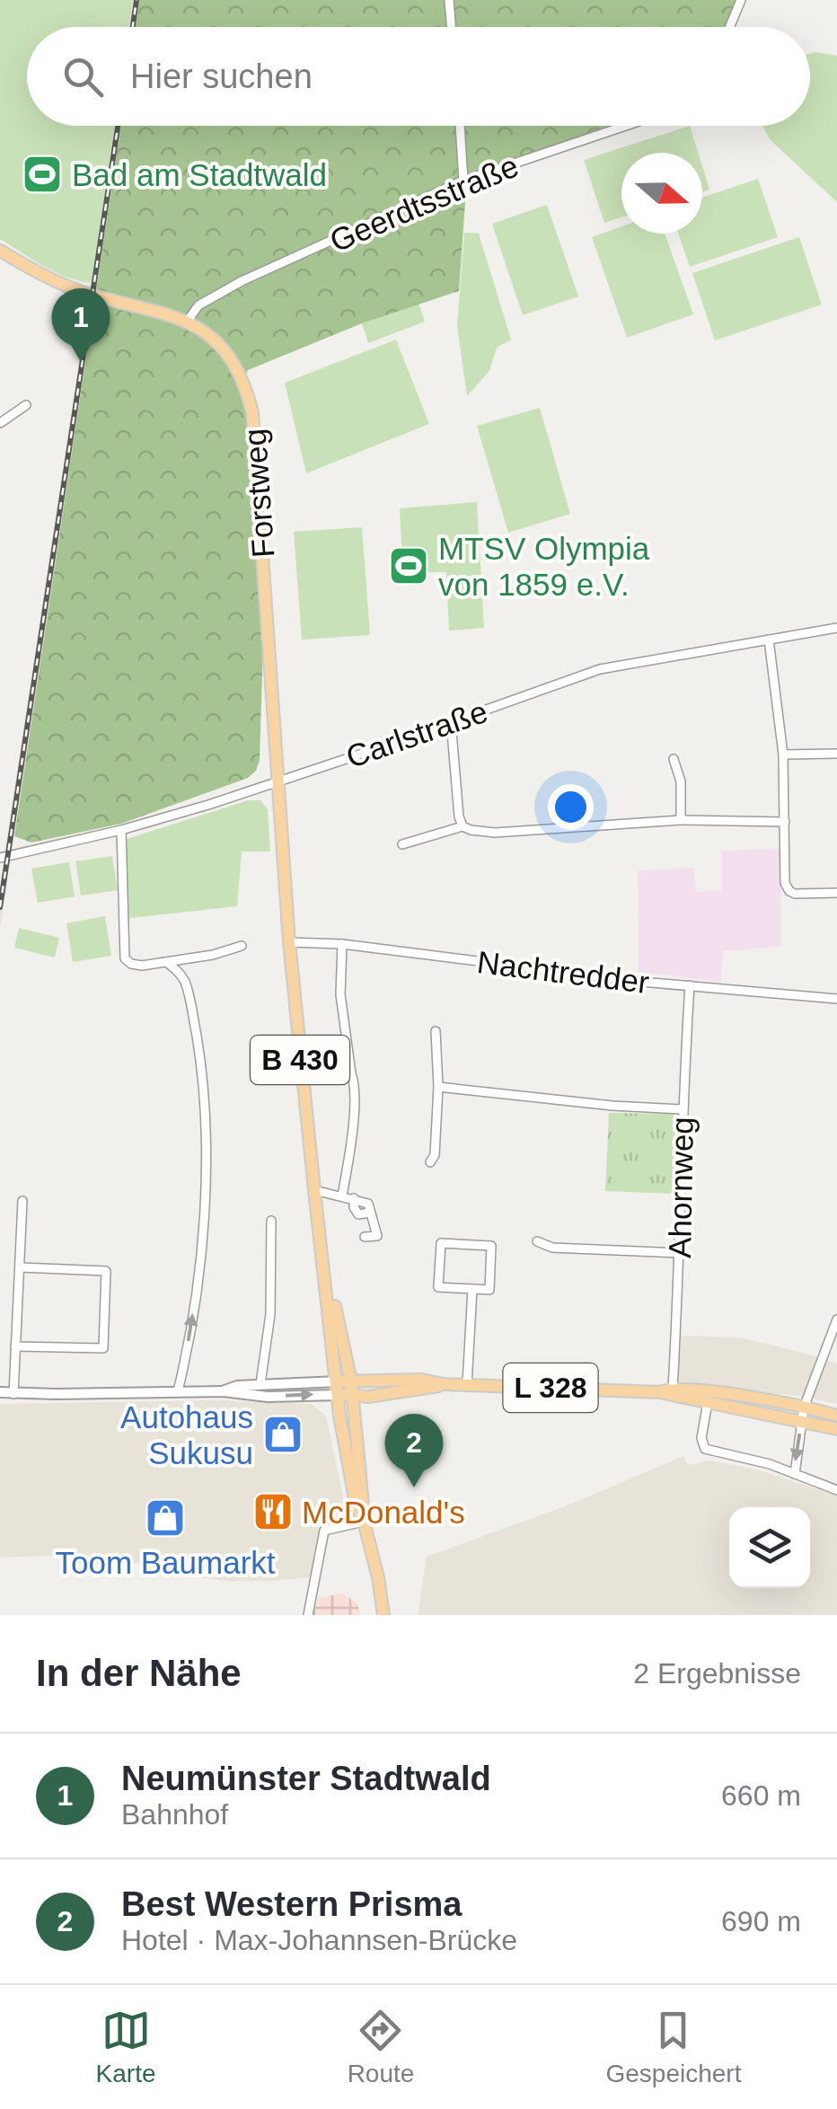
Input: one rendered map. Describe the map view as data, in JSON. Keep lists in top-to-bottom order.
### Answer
{
  "streets": {
    "main road": ["Forstweg", "B 430", "L 328"],
    "street": [
      "Geerdtsstraße",
      "Carlstraße",
      "Nachtredder",
      "Ahornweg"
    ]
  },
  "crossings": [
    ["Geerdtsstraße", "Forstweg"],
    ["Forstweg", "Carlstraße"],
    ["Forstweg", "B 430"],
    ["Carlstraße", "B 430"],
    ["Nachtredder", "B 430"],
    ["Nachtredder", "Ahornweg"],
    ["B 430", "L 328"],
    ["Ahornweg", "L 328"]
  ],
  "places": {
    "sports": ["Bad am Stadtwald", "MTSV Olympia von 1859 e.V."],
    "shop": ["Autohaus Sukusu", "Toom Baumarkt"],
    "restaurant": ["McDonald's"]
  },
  "north": "right",
  "page": {
    "search": "Hier suchen",
    "pins": ["1", "2"],
    "heading": ["In der Nähe", "2 Ergebnisse"],
    "list": [
      {
        "mark": "1",
        "name": "Neumünster Stadtwald",
        "note": "Bahnhof",
        "value": "660 m"
      },
      {
        "mark": "2",
        "name": "Best Western Prisma",
        "note": "Hotel · Max-Johannsen-Brücke",
        "value": "690 m"
      }
    ],
    "nav": ["Karte", "Route", "Gespeichert"]
  }
}
